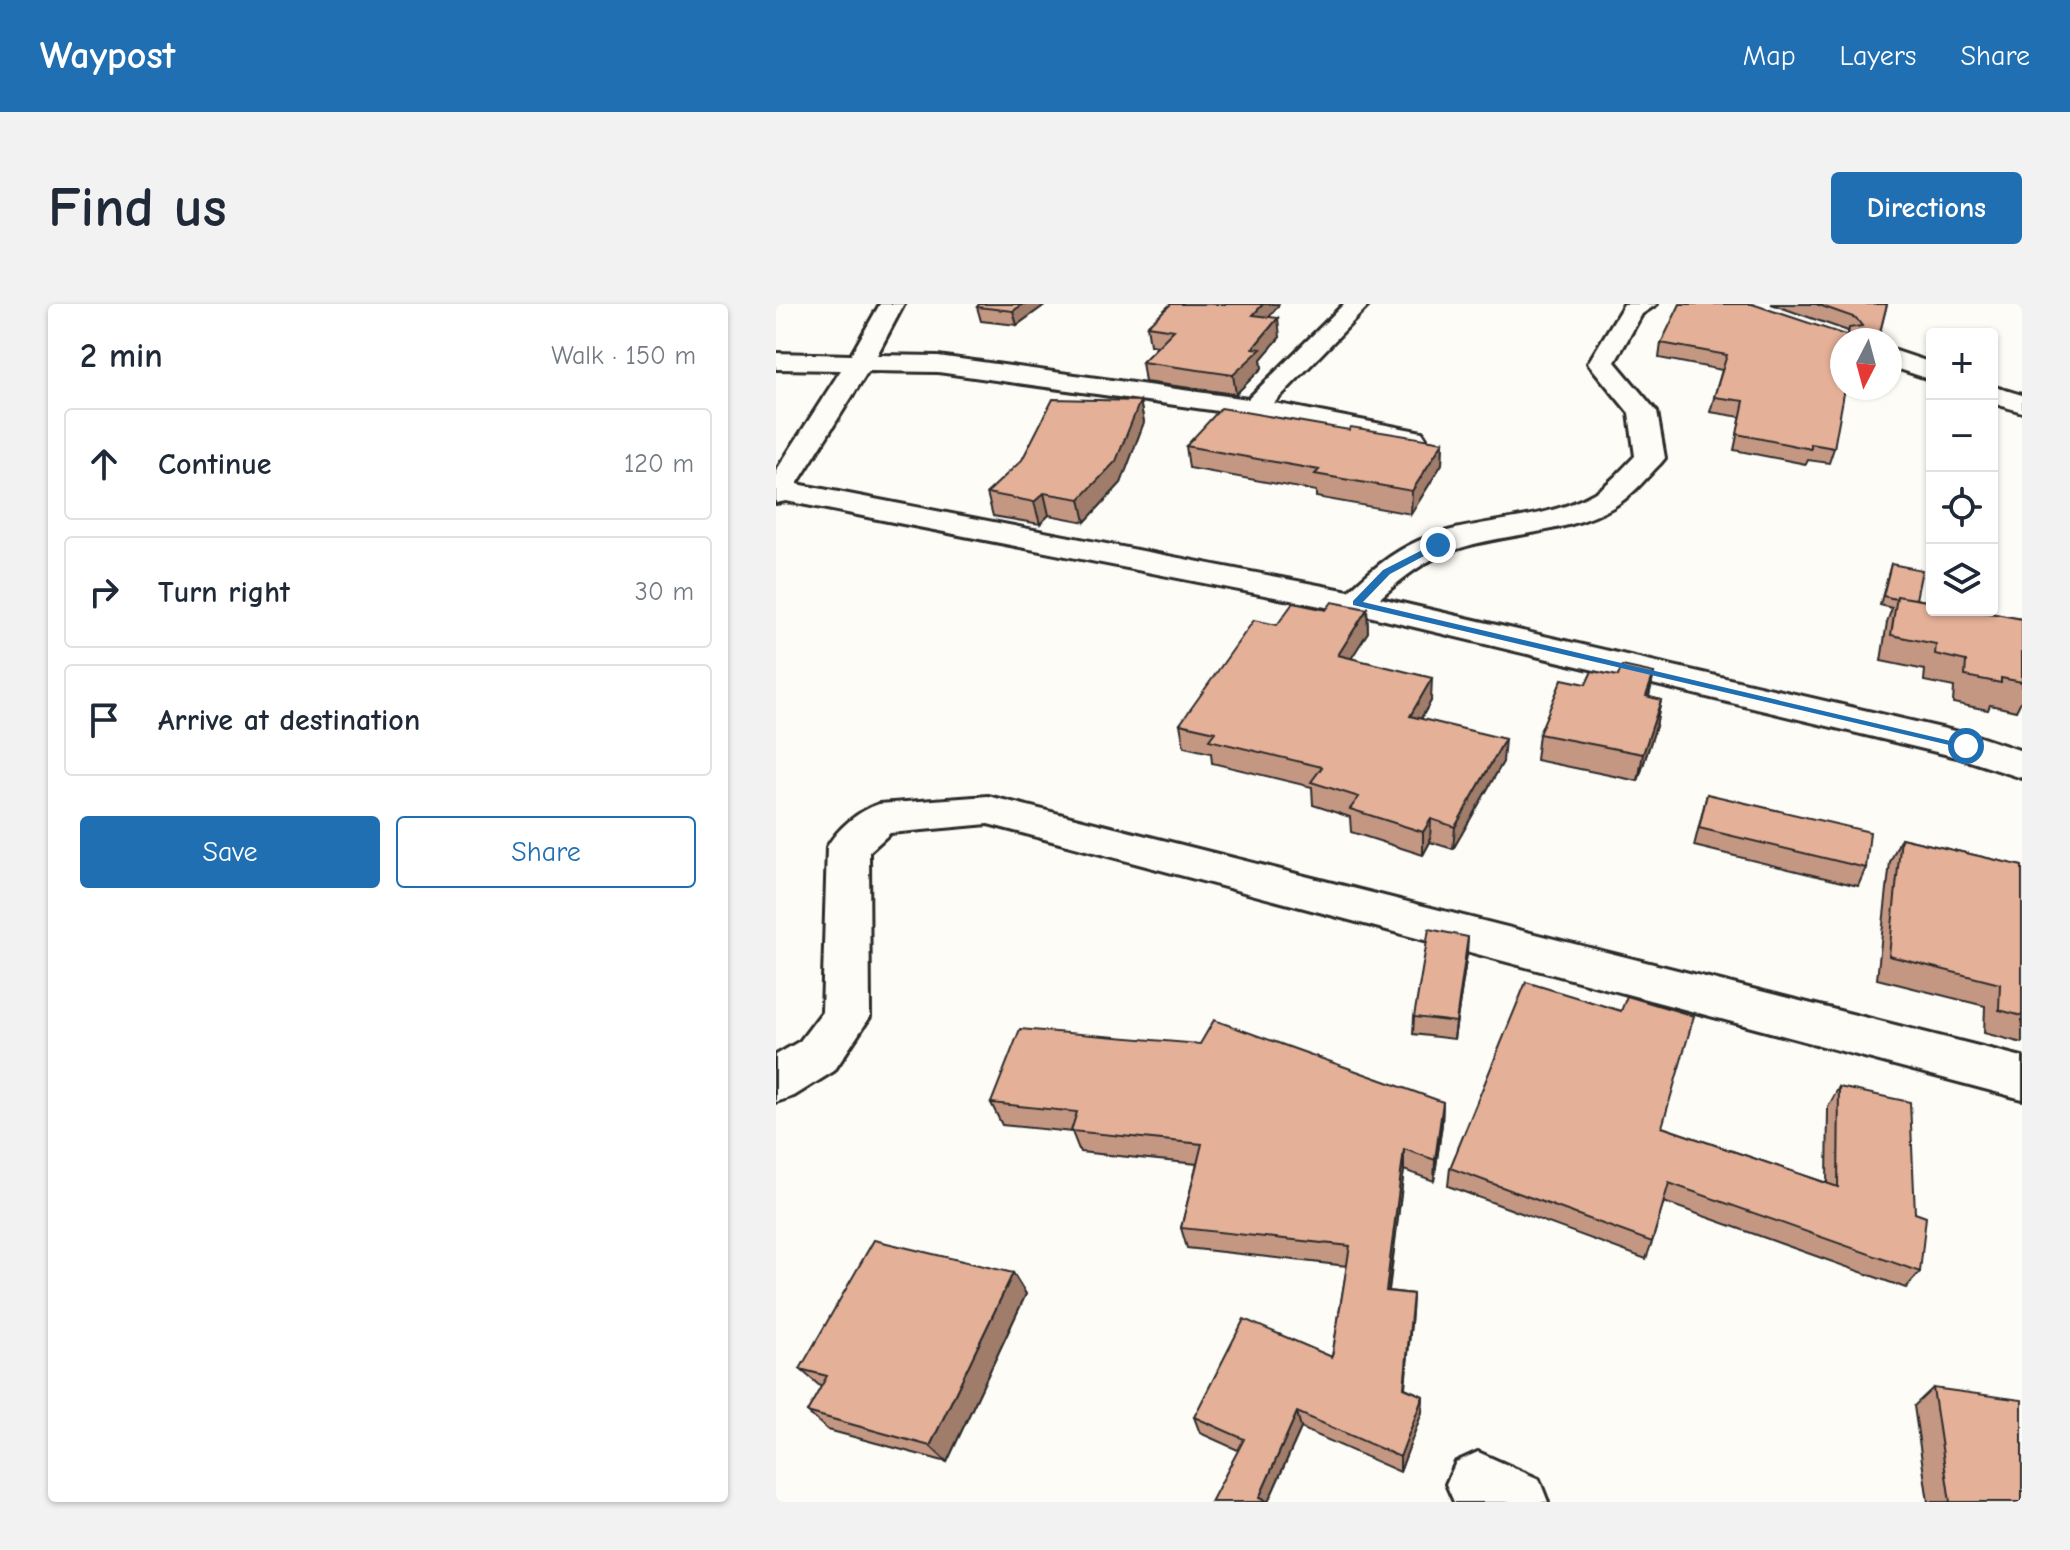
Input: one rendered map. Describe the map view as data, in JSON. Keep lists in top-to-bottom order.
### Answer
{
  "north": "bottom",
  "page": {
    "header": "Waypost",
    "nav": ["Map", "Layers", "Share"],
    "buttons": [
      "Directions",
      ["Save", "Share"]
    ],
    "title": "Find us",
    "heading": ["2 min", "Walk · 150 m"],
    "map_buttons": ["+", "−"],
    "list": [
      ["Continue", "120 m"],
      ["Turn right", "30 m"],
      "Arrive at destination"
    ]
  }
}
